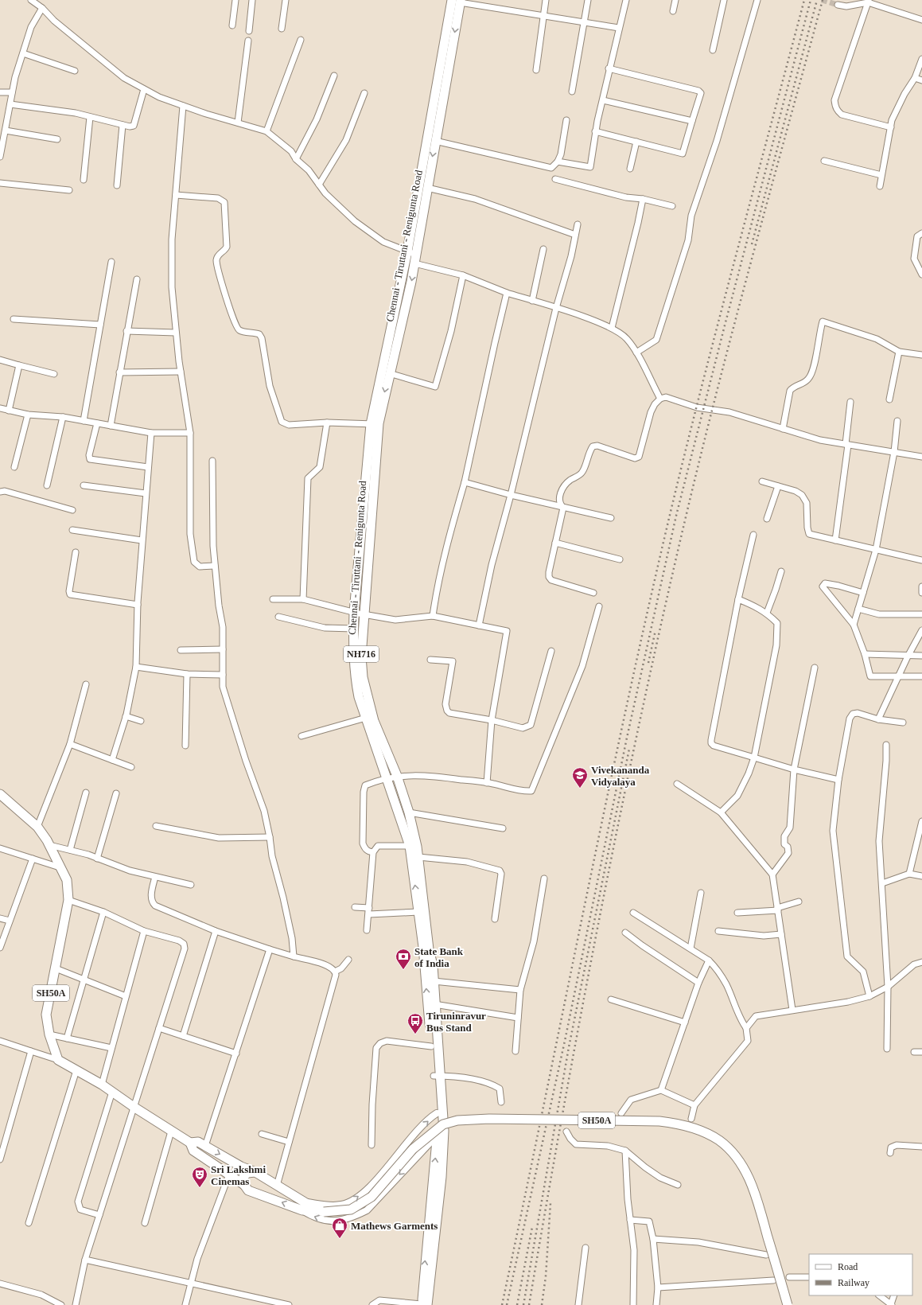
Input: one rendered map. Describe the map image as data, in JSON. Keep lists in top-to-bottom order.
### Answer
{
  "streets": {
    "main road": ["Chennai - Tiruttani - Renigunta Road", "NH716", "SH50A"]
  },
  "places": {
    "school or university": ["Vivekananda Vidyalaya"],
    "bank": ["State Bank of India"],
    "bus stop": ["Tiruninravur Bus Stand"],
    "theatre": ["Sri Lakshmi Cinemas"],
    "shop": ["Mathews Garments"]
  },
  "legend": ["Road", "Railway"]
}
